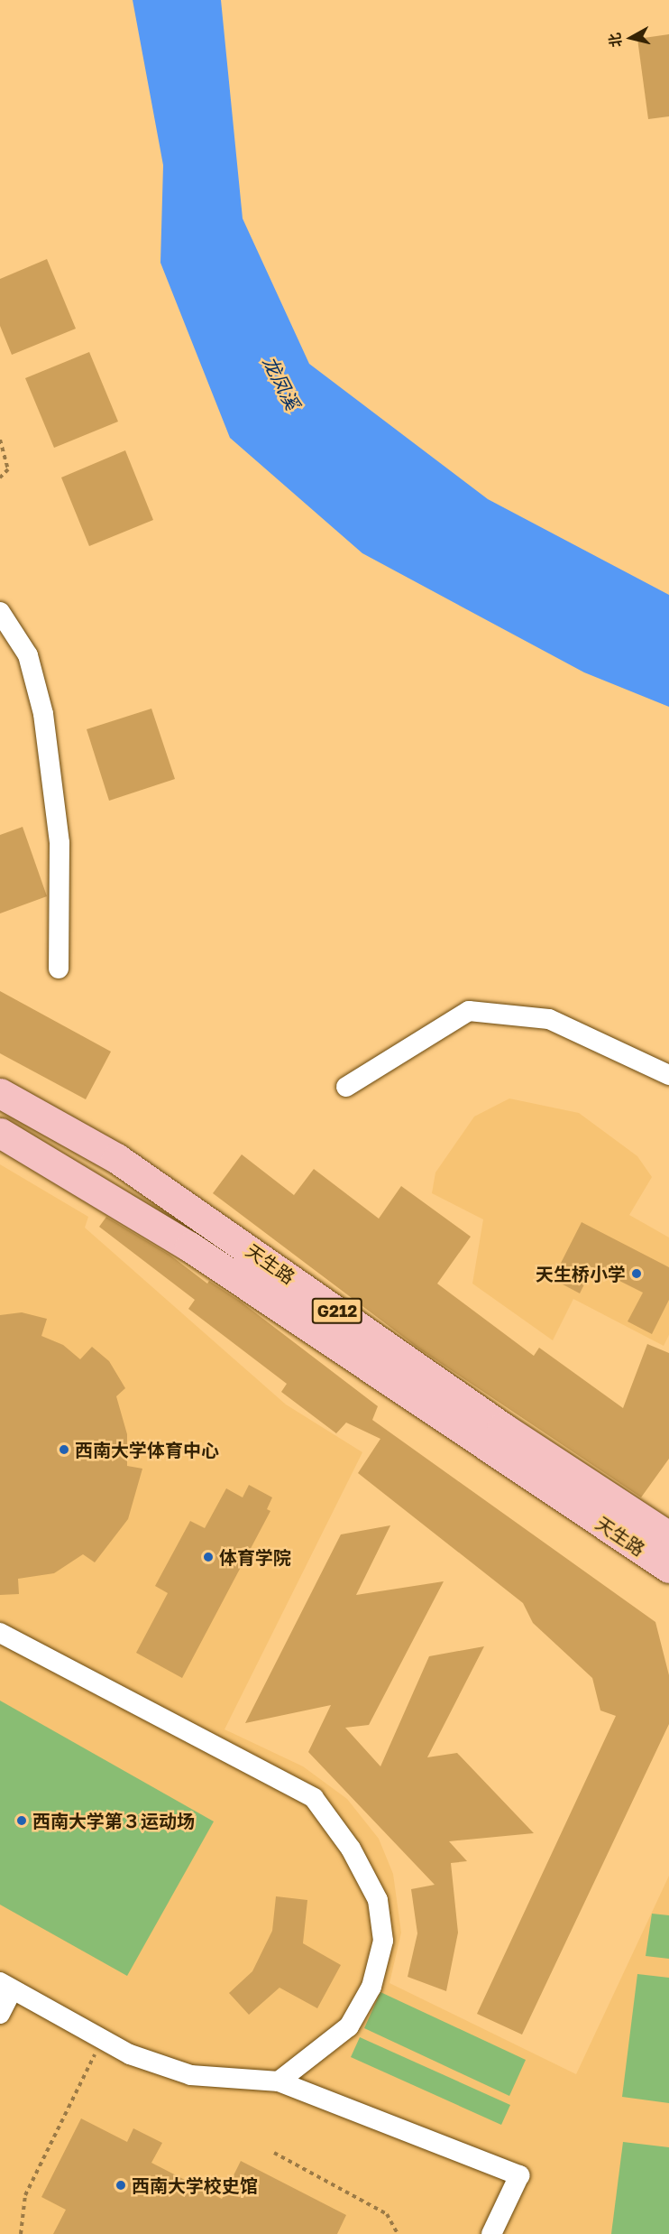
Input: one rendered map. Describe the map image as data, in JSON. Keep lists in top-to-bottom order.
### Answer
{
  "streets": {
    "highway": ["天生路", "G212"]
  },
  "water": ["龙凤溪"],
  "places": [
    "天生桥小学",
    "西南大学体育中心",
    "体育学院",
    "西南大学第３运动场",
    "西南大学校史馆"
  ],
  "north": "left"
}
